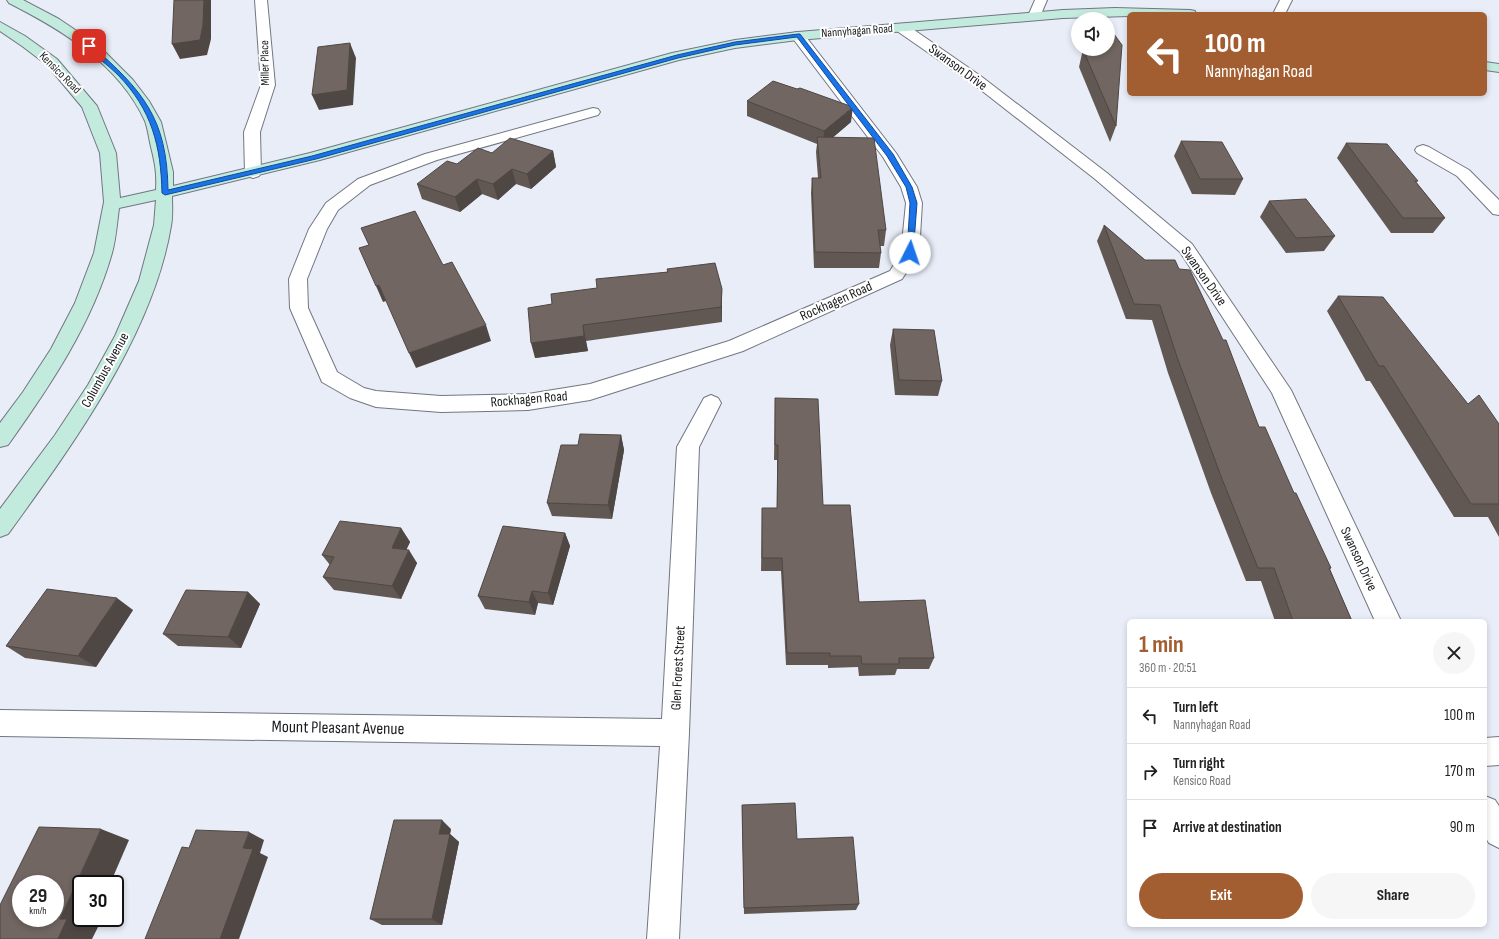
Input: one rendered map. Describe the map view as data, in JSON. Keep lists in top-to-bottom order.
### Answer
{
  "streets": {
    "street": [
      "Nannyhagan Road",
      "Miller Place",
      "Swanson Drive",
      "Kensico Road",
      "Rockhagen Road",
      "Columbus Avenue",
      "Glen Forest Street",
      "Mount Pleasant Avenue"
    ]
  },
  "crossings": [
    ["Nannyhagan Road", "Miller Place"],
    ["Nannyhagan Road", "Swanson Drive"],
    ["Nannyhagan Road", "Kensico Road"],
    ["Nannyhagan Road", "Rockhagen Road"],
    ["Nannyhagan Road", "Columbus Avenue"],
    ["Glen Forest Street", "Mount Pleasant Avenue"]
  ],
  "page": {
    "turn": ["100 m", "Nannyhagan Road"],
    "heading": ["1 min", "360 m · 20:51"],
    "list": [
      {
        "name": "Turn left",
        "note": "Nannyhagan Road",
        "value": "100 m"
      },
      {
        "name": "Turn right",
        "note": "Kensico Road",
        "value": "170 m"
      },
      {
        "name": "Arrive at destination",
        "value": "90 m"
      }
    ],
    "buttons": ["Exit", "Share"],
    "speed": "29 km/h",
    "limit": "30"
  }
}
